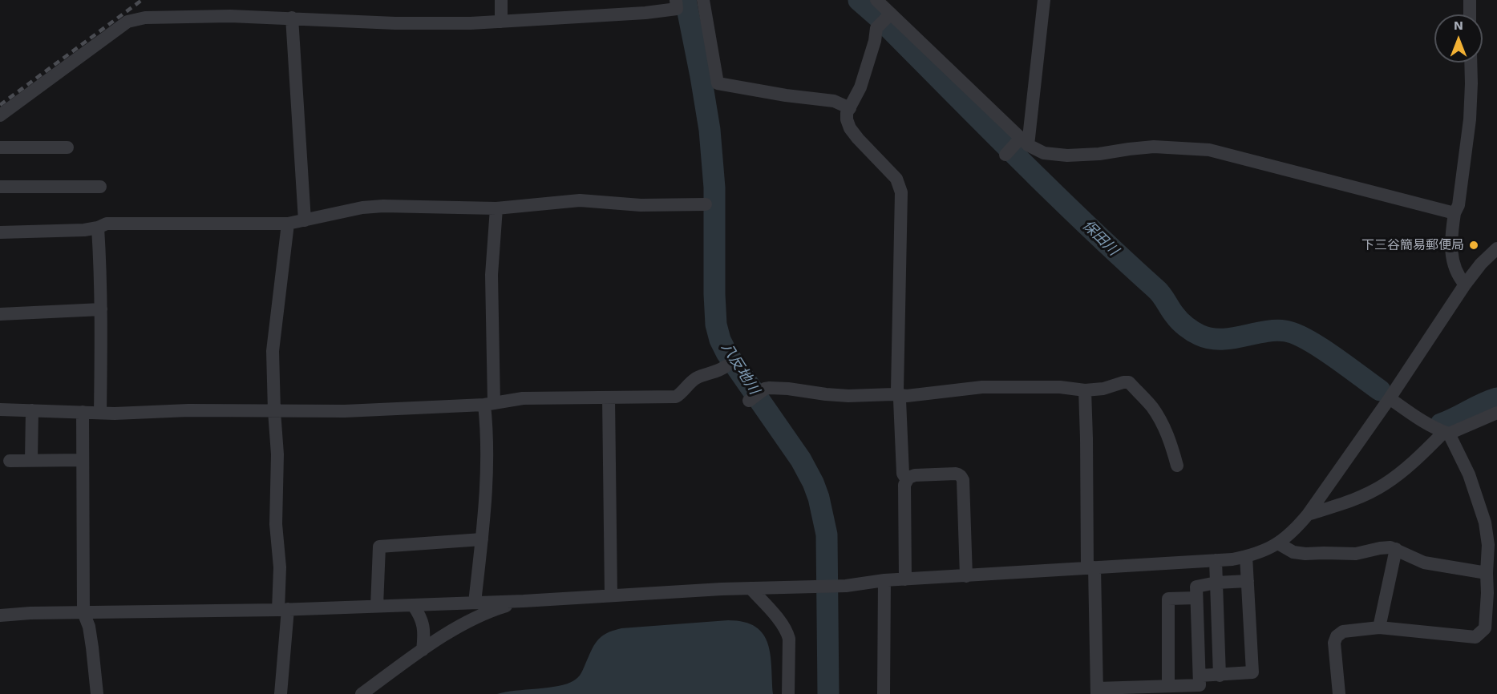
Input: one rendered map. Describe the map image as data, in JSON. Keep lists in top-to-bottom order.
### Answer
{
  "water": ["保田川", "八反地川"],
  "places": ["下三谷簡易郵便局"],
  "north": "top"
}
